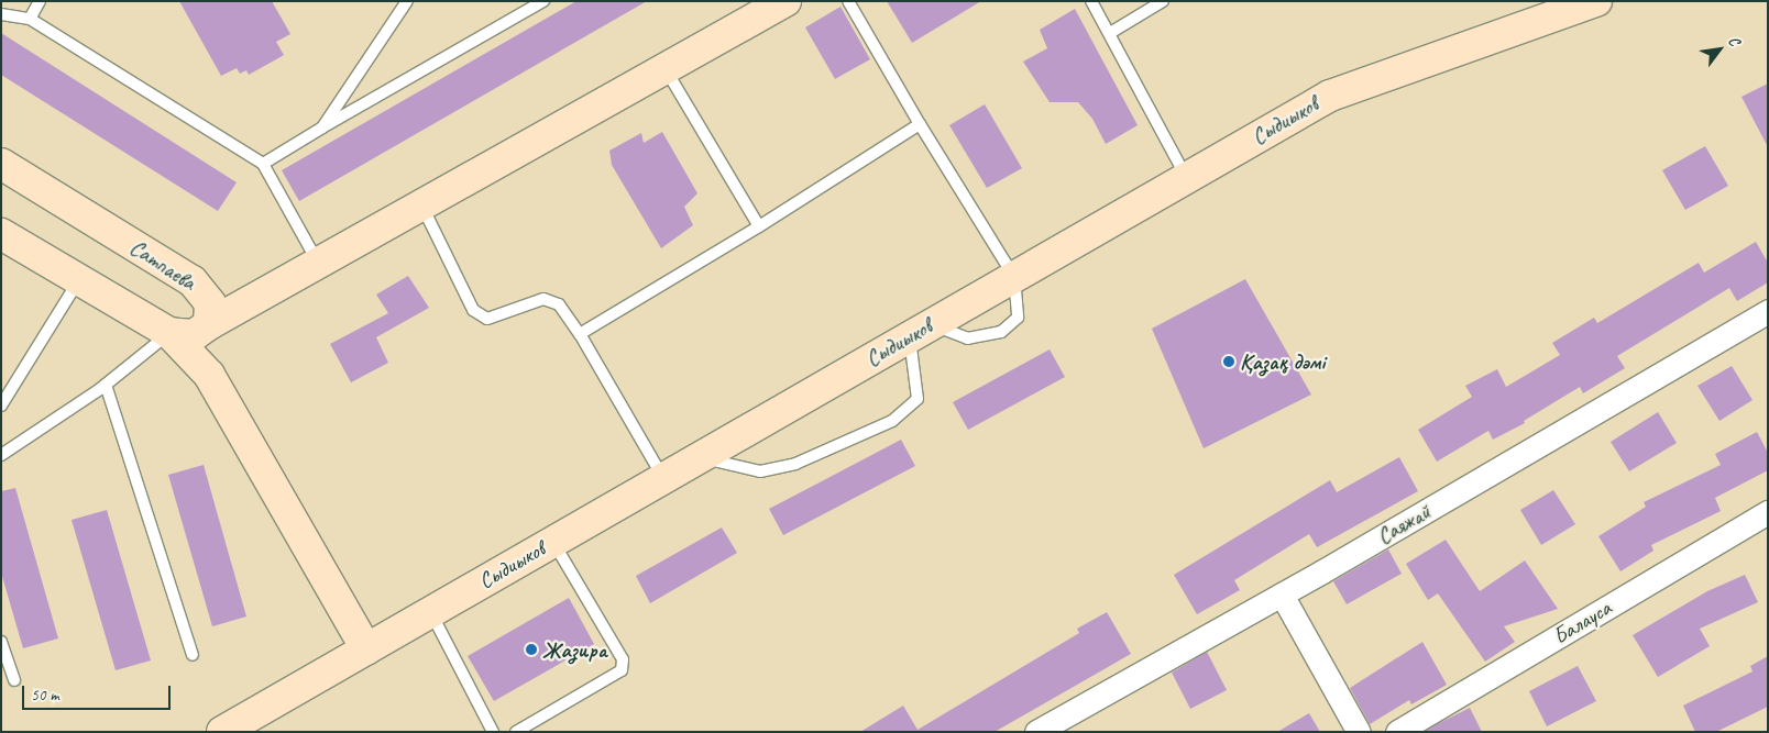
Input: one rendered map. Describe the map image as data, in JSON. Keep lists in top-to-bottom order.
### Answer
{
  "streets": {
    "street": [
      "Сыдиыков",
      "Сатпаева",
      "Саяжай",
      "Балауса"
    ]
  },
  "places": ["Қазақ дәмі", "Жазира"],
  "scale_bar": "50 m",
  "north": "top right"
}
